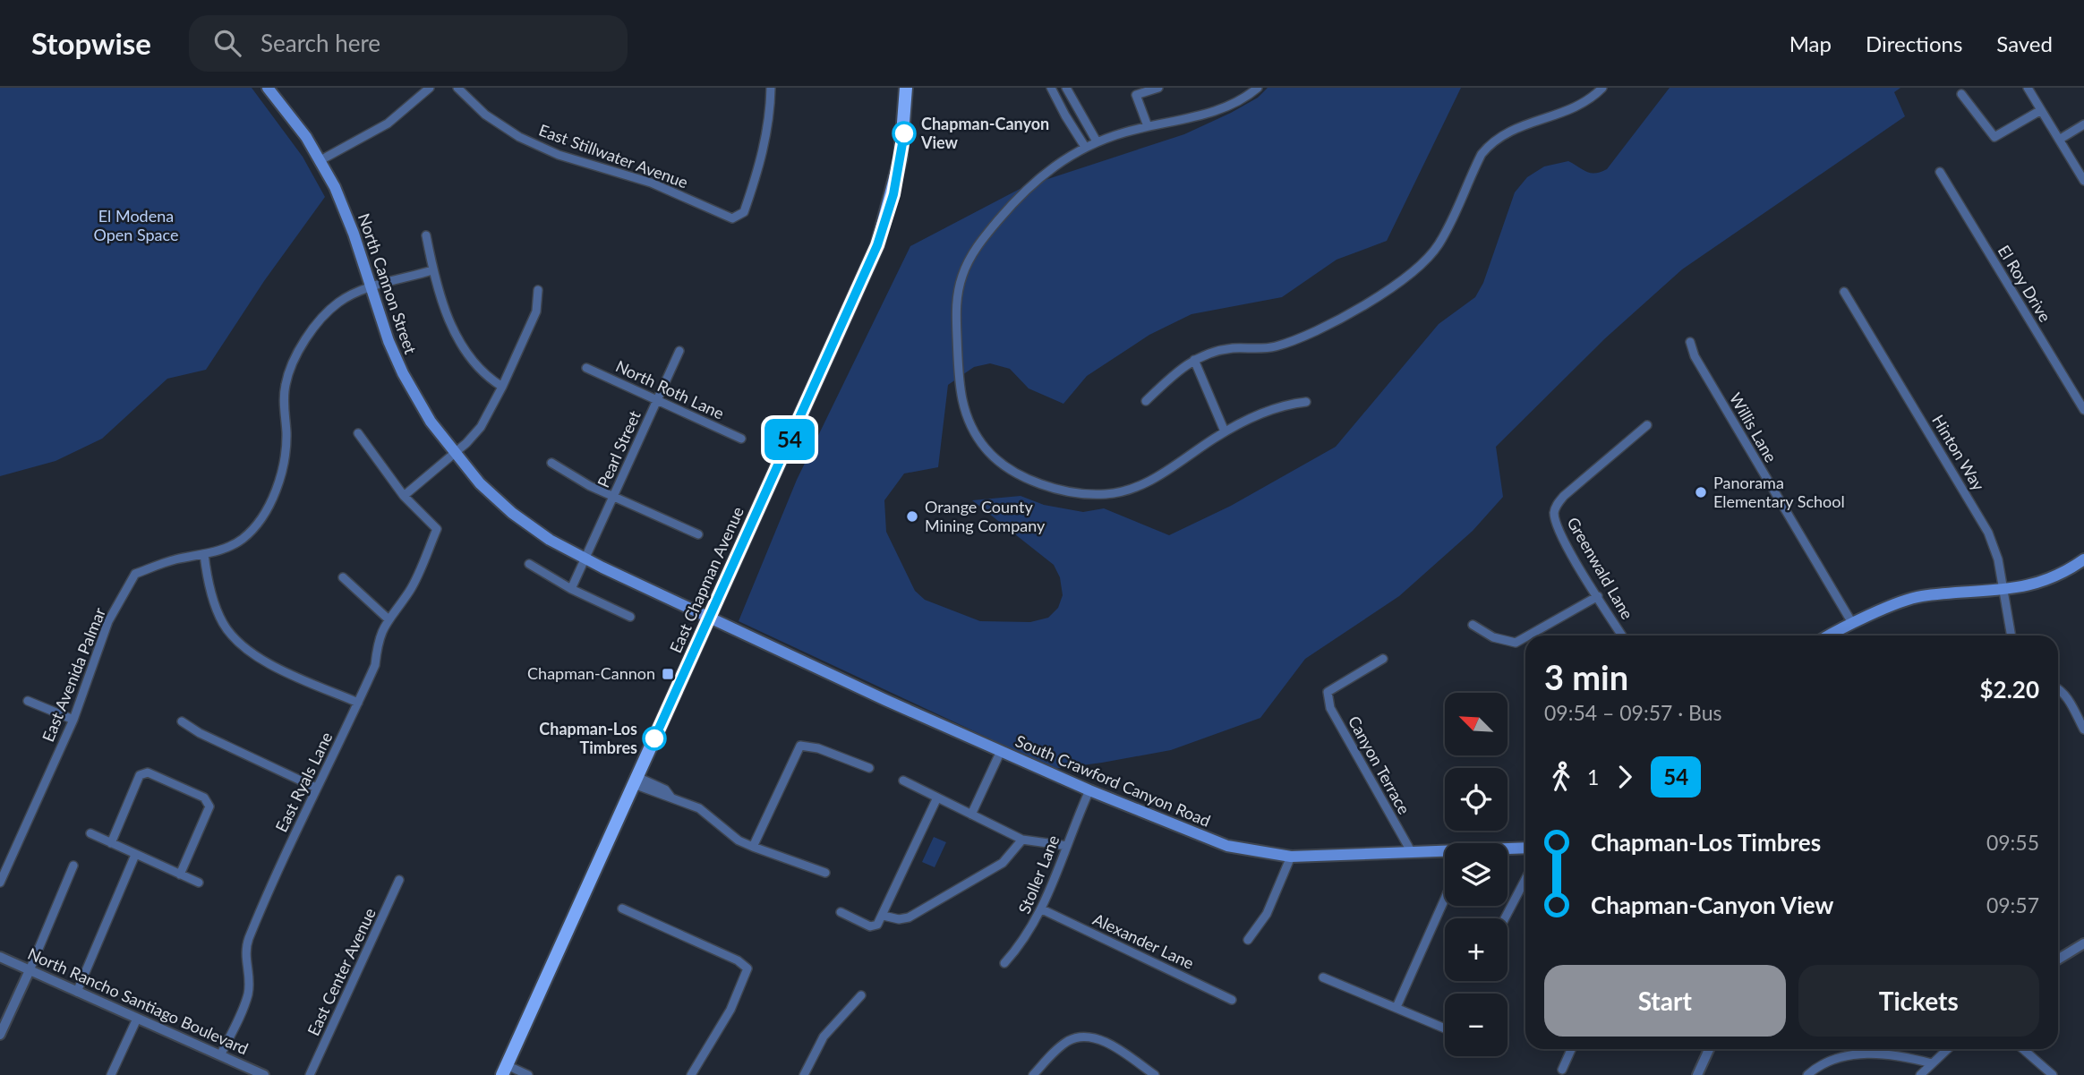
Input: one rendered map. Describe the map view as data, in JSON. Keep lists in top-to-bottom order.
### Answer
{
  "streets": {
    "main road": ["North Cannon Street", "East Chapman Avenue", "South Crawford Canyon Road"],
    "street": [
      "East Stillwater Avenue",
      "El Roy Drive",
      "North Roth Lane",
      "Willis Lane",
      "Pearl Street",
      "Hinton Way",
      "Greenwald Lane",
      "East Avenida Palmar",
      "Canyon Terrace",
      "East Ryals Lane",
      "Stoller Lane",
      "Alexander Lane",
      "East Center Avenue",
      "North Rancho Santiago Boulevard"
    ]
  },
  "crossings": [
    ["North Cannon Street", "Pearl Street"],
    ["North Cannon Street", "East Chapman Avenue"],
    ["North Cannon Street", "East Avenida Palmar"],
    ["North Cannon Street", "South Crawford Canyon Road"],
    ["North Roth Lane", "Pearl Street"],
    ["East Chapman Avenue", "South Crawford Canyon Road"],
    ["Canyon Terrace", "South Crawford Canyon Road"],
    ["South Crawford Canyon Road", "Stoller Lane"],
    ["East Ryals Lane", "North Rancho Santiago Boulevard"],
    ["Stoller Lane", "Alexander Lane"]
  ],
  "parks": ["El Modena Open Space"],
  "places": {
    "other": [
      "Chapman-Canyon View",
      "Panorama Elementary School",
      "Orange County Mining Company",
      "Chapman-Los Timbres"
    ],
    "transit": ["Chapman-Cannon"]
  },
  "lines": ["bus line 54"],
  "north": "top left",
  "page": {
    "header": "Stopwise",
    "search": "Search here",
    "nav": ["Map", "Directions", "Saved"],
    "on_map": "54",
    "heading": ["3 min", "09:54 – 09:57 · Bus", "$2.20"],
    "map_buttons": ["+", "−"],
    "legs": ["1", "54"],
    "list": [
      {
        "name": "Chapman-Los Timbres",
        "value": "09:55"
      },
      {
        "name": "Chapman-Canyon View",
        "value": "09:57"
      }
    ],
    "buttons": ["Start", "Tickets"]
  }
}
